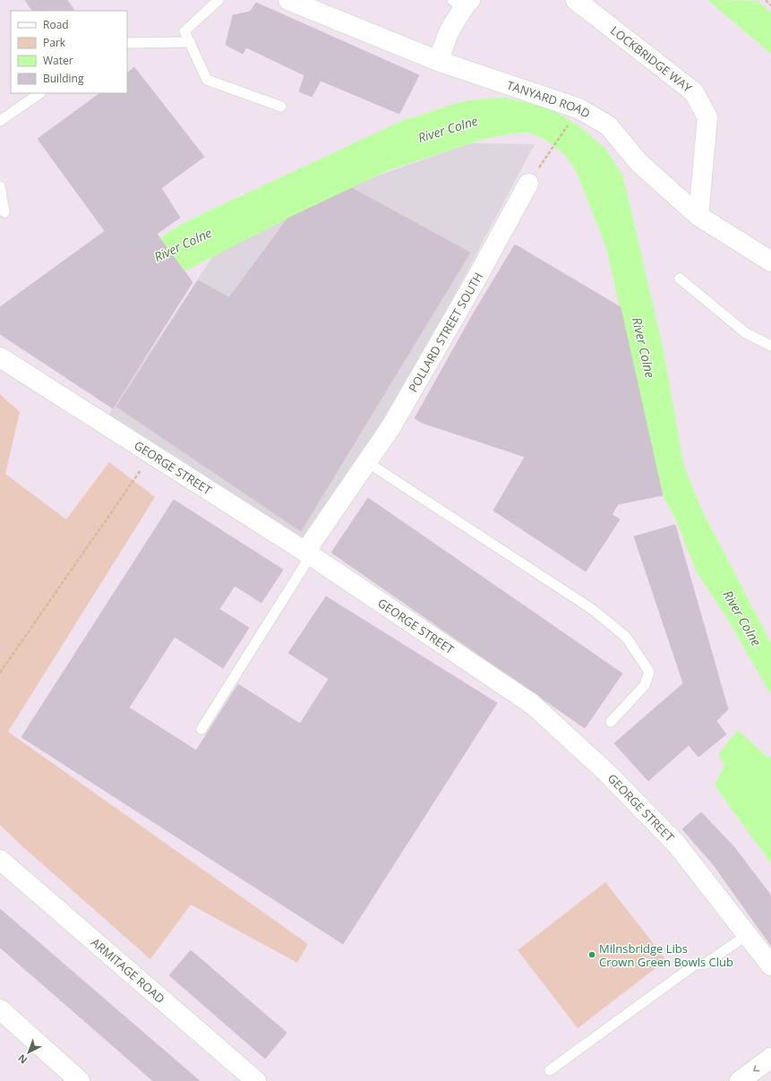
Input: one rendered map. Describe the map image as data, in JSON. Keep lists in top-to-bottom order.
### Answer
{
  "streets": {
    "street": [
      "LOCKBRIDGE WAY",
      "TANYARD ROAD",
      "POLLARD STREET SOUTH",
      "GEORGE STREET",
      "ARMITAGE ROAD"
    ]
  },
  "crossings": [
    ["LOCKBRIDGE WAY", "TANYARD ROAD"],
    ["POLLARD STREET SOUTH", "GEORGE STREET"]
  ],
  "water": ["River Colne"],
  "places": ["Milnsbridge Libs Crown Green Bowls Club"],
  "legend": [
    "Road",
    "Park",
    "Water",
    "Building"
  ],
  "north": "bottom left"
}
